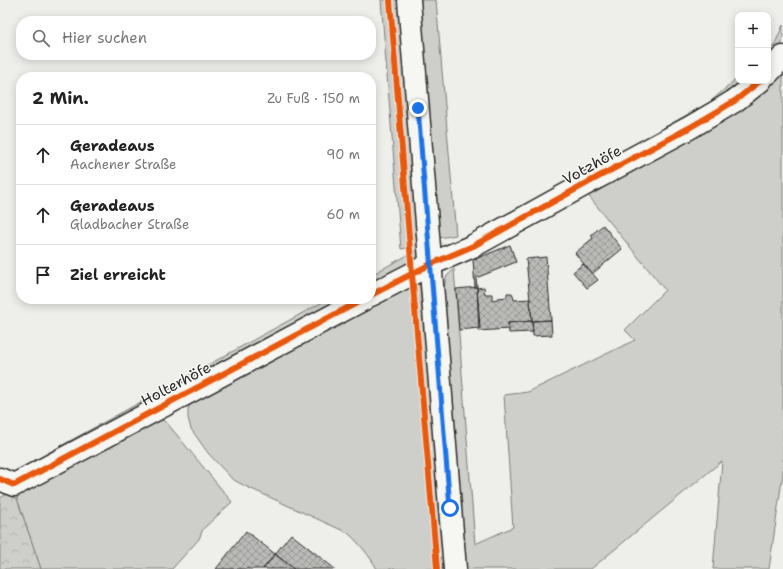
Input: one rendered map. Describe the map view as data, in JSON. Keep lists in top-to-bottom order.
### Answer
{
  "streets": {
    "street": ["Votzhöfe", "Holterhöfe"]
  },
  "page": {
    "map_buttons": ["+", "−"],
    "search": "Hier suchen",
    "heading": ["2 Min.", "Zu Fuß · 150 m"],
    "list": [
      ["Geradeaus", "Aachener Straße", "90 m"],
      ["Geradeaus", "Gladbacher Straße", "60 m"],
      "Ziel erreicht"
    ]
  }
}
